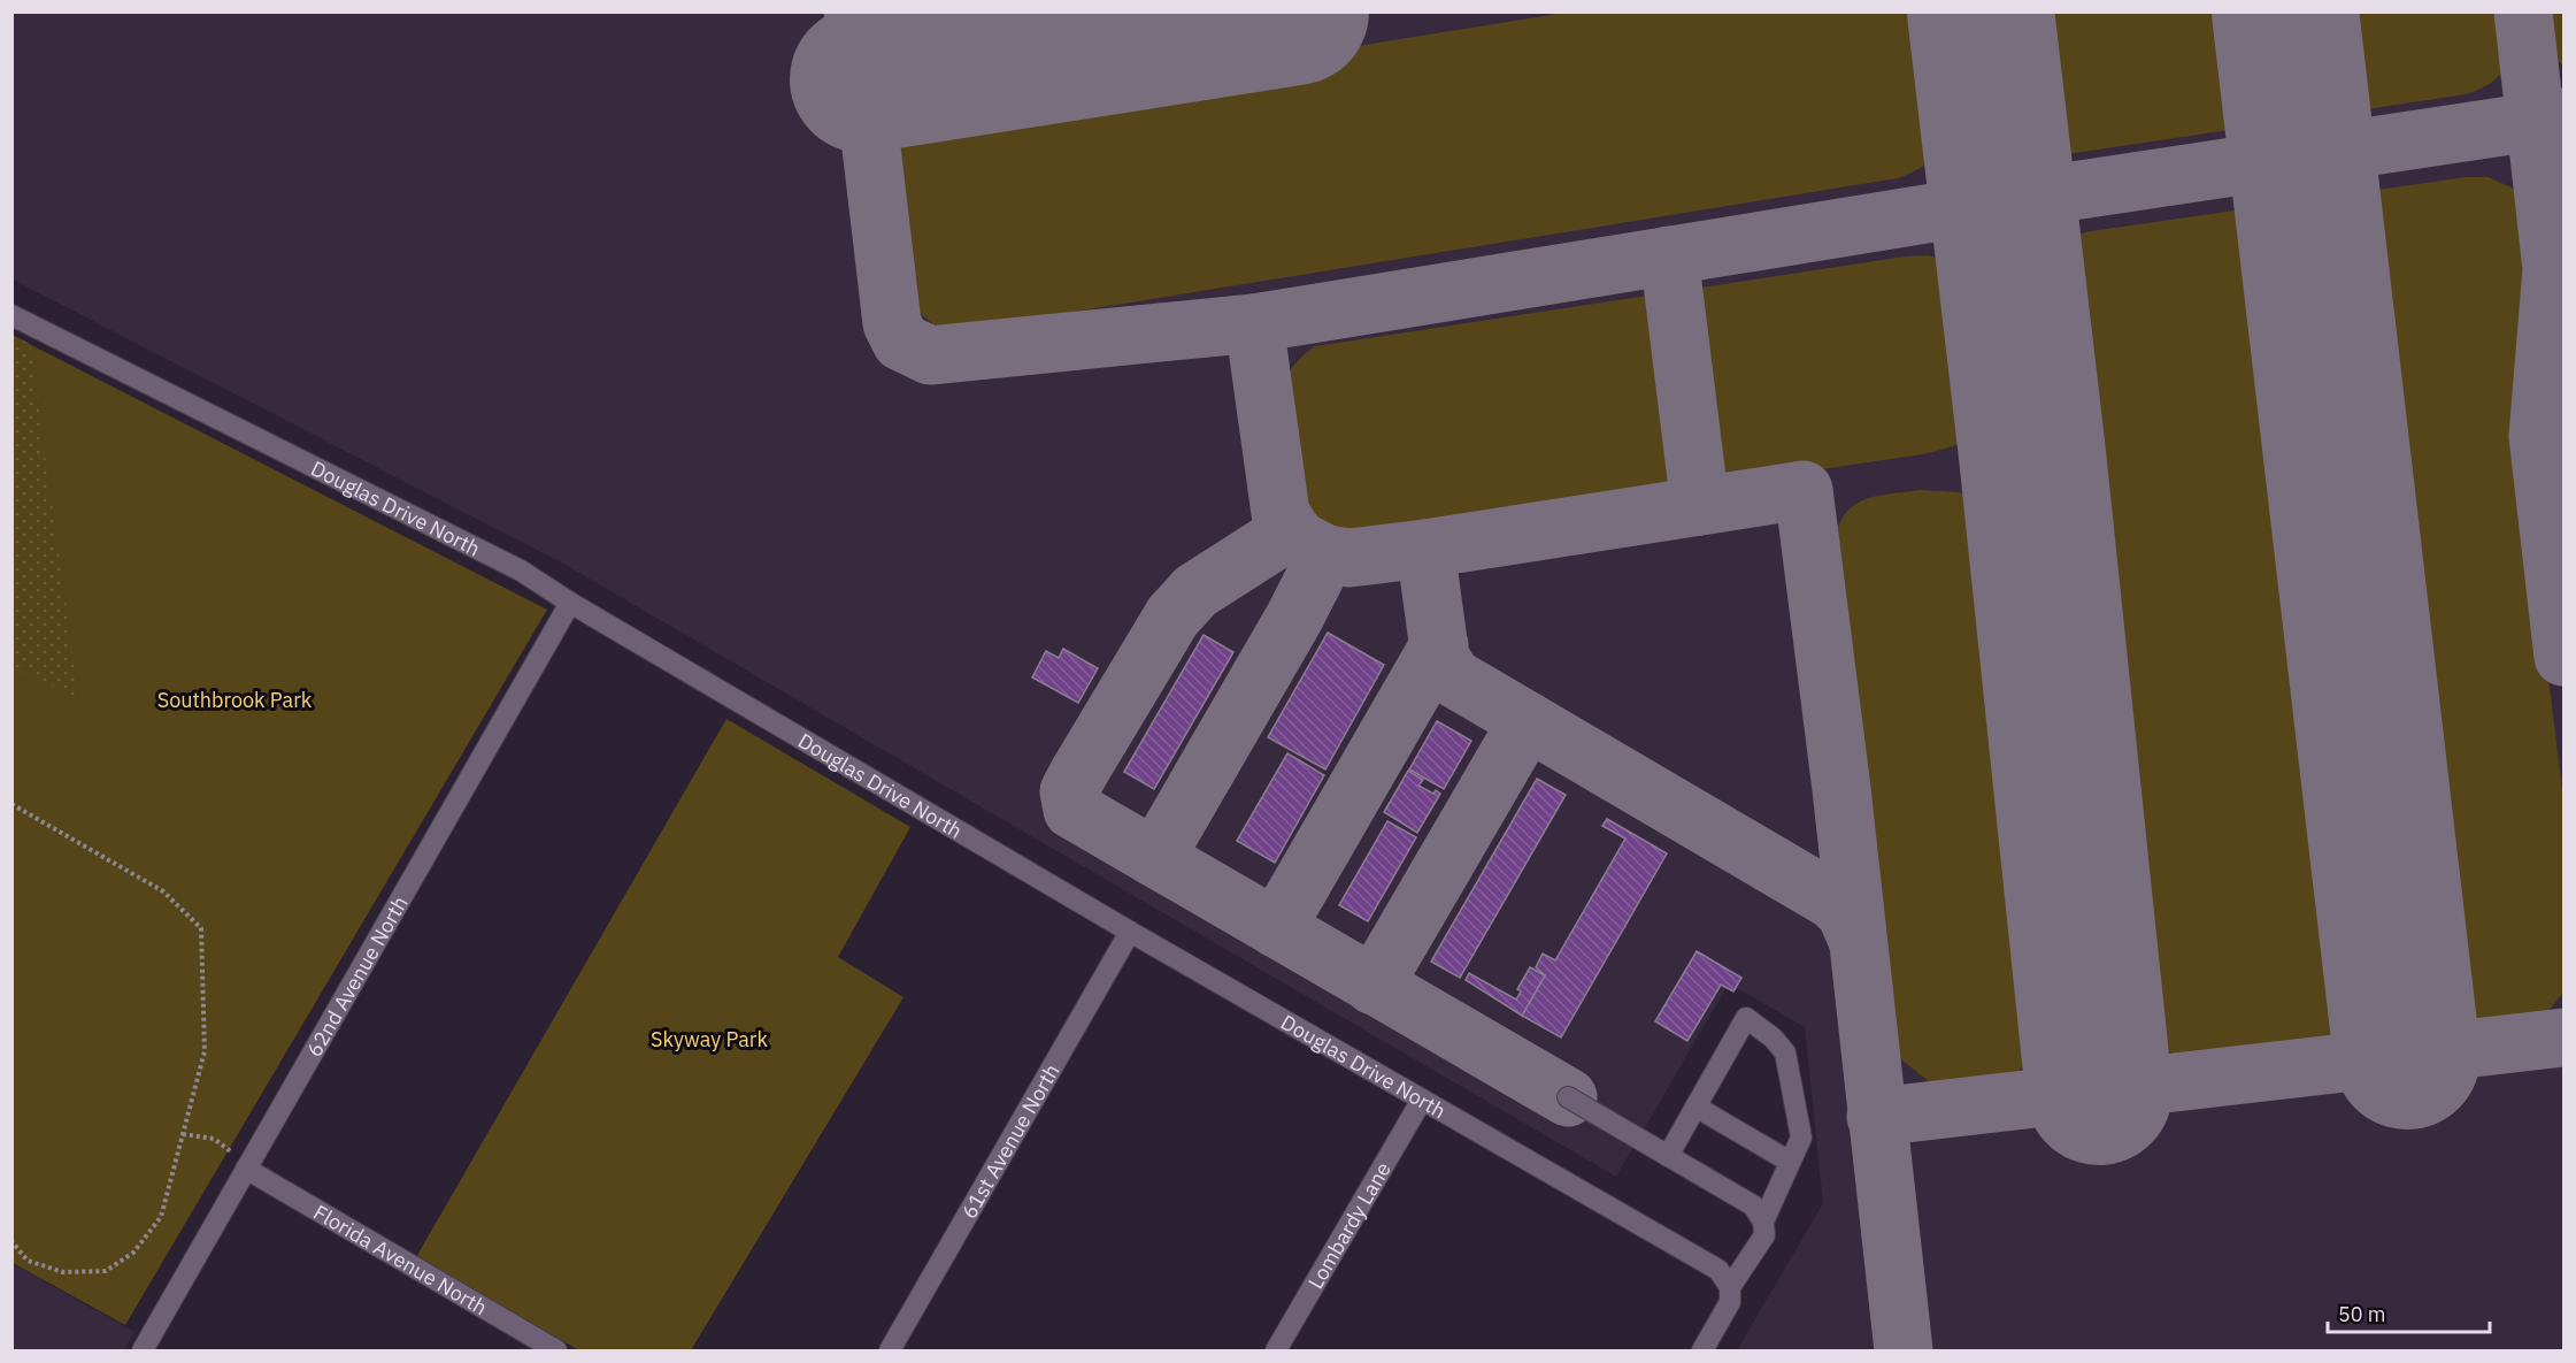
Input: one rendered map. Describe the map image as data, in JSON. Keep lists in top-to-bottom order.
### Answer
{
  "streets": {
    "street": [
      "Douglas Drive North",
      "62nd Avenue North",
      "61st Avenue North",
      "Lombardy Lane",
      "Florida Avenue North"
    ]
  },
  "crossings": [
    ["Douglas Drive North", "62nd Avenue North"],
    ["Douglas Drive North", "61st Avenue North"],
    ["Douglas Drive North", "Lombardy Lane"],
    ["62nd Avenue North", "Florida Avenue North"]
  ],
  "parks": ["Southbrook Park", "Skyway Park"],
  "scale_bar": "50 m"
}
